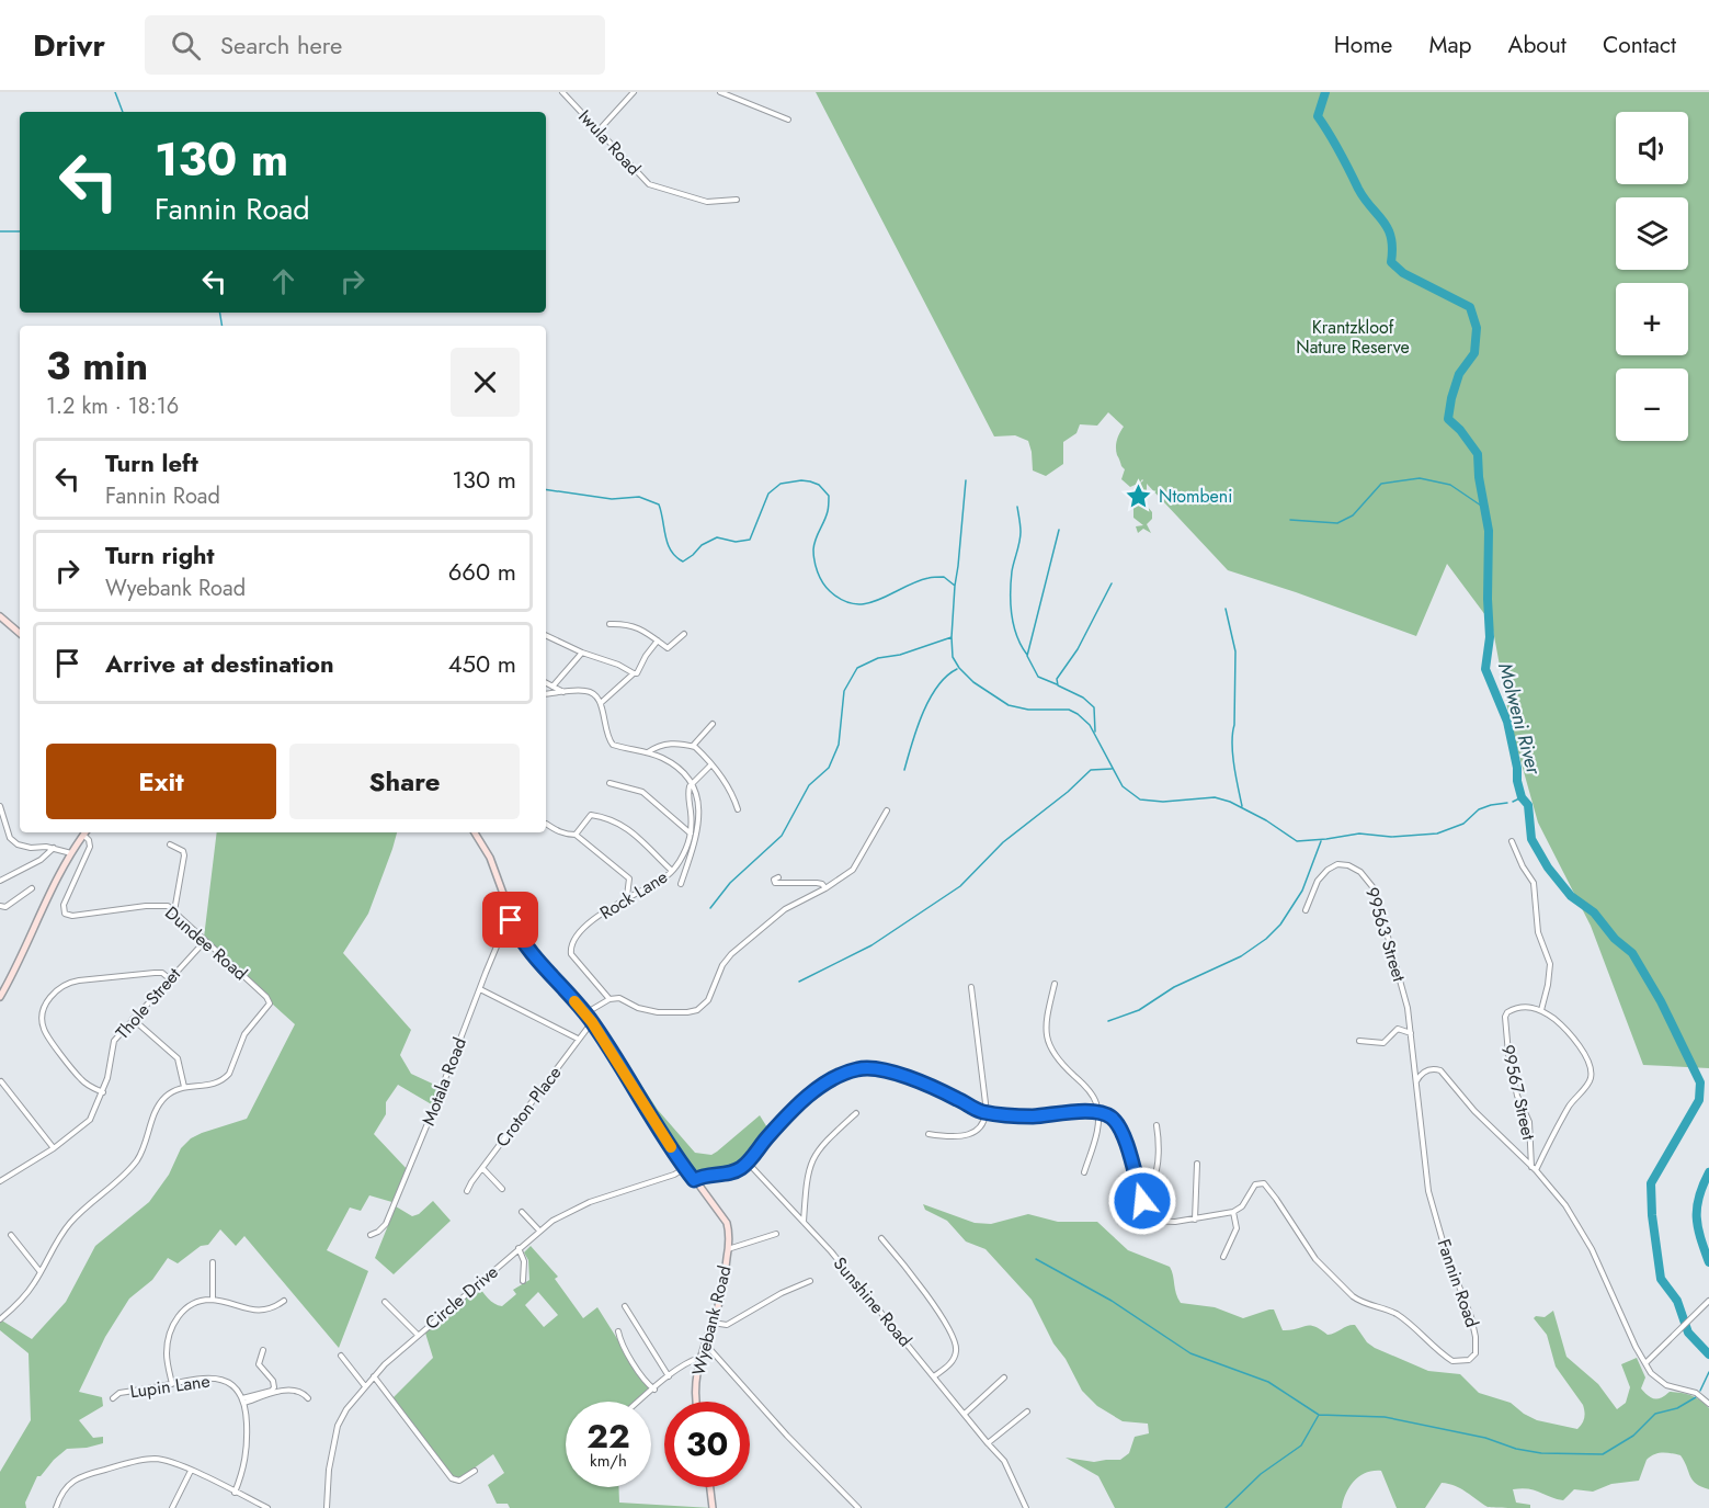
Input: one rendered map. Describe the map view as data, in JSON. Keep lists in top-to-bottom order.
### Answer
{
  "streets": {
    "street": [
      "Iwula Road",
      "Rock Lane",
      "99563 Street",
      "Dundee Road",
      "Thole Street",
      "Motala Road",
      "99567 Street",
      "Croton Place",
      "Fannin Road",
      "Circle Drive",
      "Sunshine Road",
      "Wyebank Road",
      "Lupin Lane"
    ]
  },
  "crossings": [
    ["99563 Street", "Fannin Road"],
    ["Dundee Road", "Thole Street"],
    ["Motala Road", "Wyebank Road"],
    ["Croton Place", "Wyebank Road"],
    ["Circle Drive", "Wyebank Road"]
  ],
  "water": ["Molweni River"],
  "parks": ["Krantzkloof Nature Reserve"],
  "places": {
    "place": ["Ntombeni"]
  },
  "page": {
    "header": "Drivr",
    "search": "Search here",
    "nav": [
      "Home",
      "Map",
      "About",
      "Contact"
    ],
    "map_buttons": ["+", "−"],
    "turn": ["130 m", "Fannin Road"],
    "heading": ["3 min", "1.2 km · 18:16"],
    "list": [
      {
        "name": "Turn left",
        "note": "Fannin Road",
        "value": "130 m"
      },
      {
        "name": "Turn right",
        "note": "Wyebank Road",
        "value": "660 m"
      },
      {
        "name": "Arrive at destination",
        "value": "450 m"
      }
    ],
    "buttons": ["Exit", "Share"],
    "speed": "22 km/h",
    "limit": "30"
  }
}
